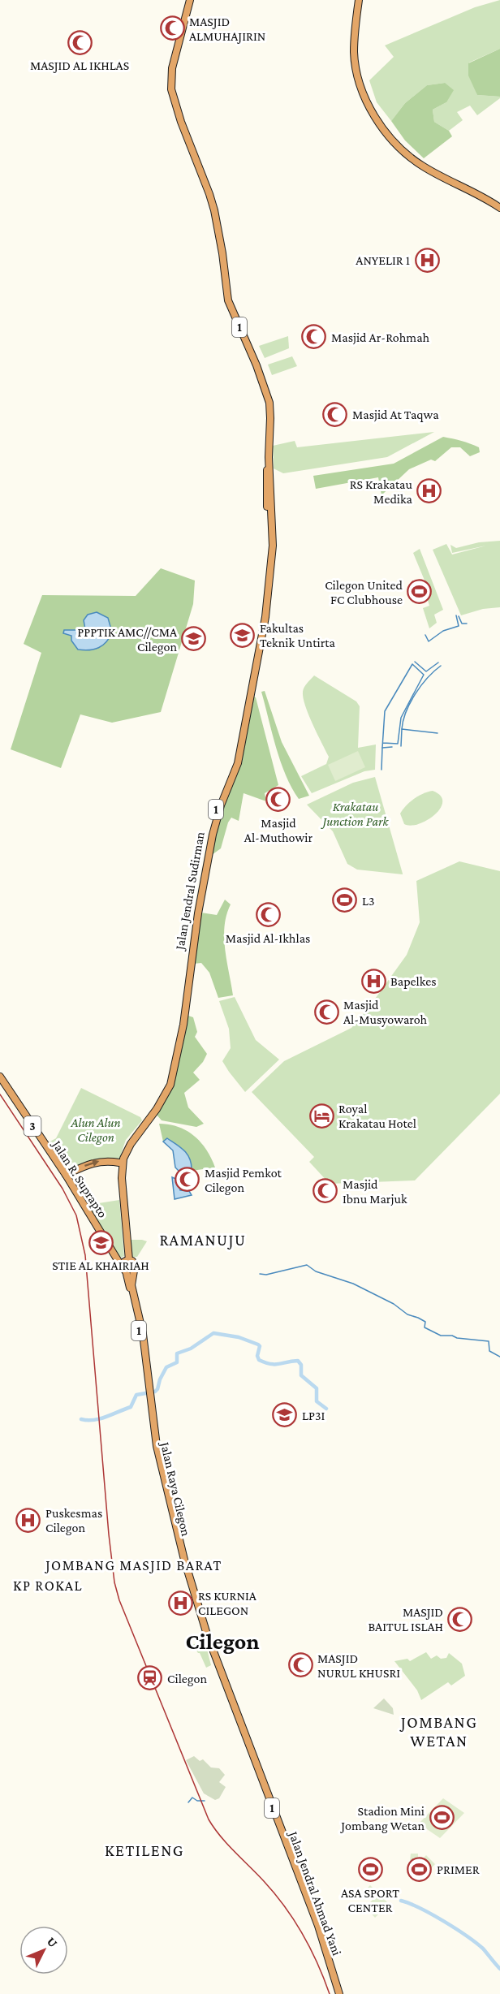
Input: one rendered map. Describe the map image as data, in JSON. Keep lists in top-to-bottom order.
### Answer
{
  "streets": {
    "highway": [
      "1",
      "Jalan Jendral Sudirman",
      "3",
      "Jalan R. Suprapto",
      "Jalan Raya Cilegon",
      "Jalan Jendral Ahmad Yani"
    ]
  },
  "crossings": [
    ["1", "Jalan Jendral Sudirman"],
    ["1", "Jalan R. Suprapto"],
    ["1", "Jalan Raya Cilegon"],
    ["Jalan R. Suprapto", "Jalan Raya Cilegon"],
    ["Jalan Raya Cilegon", "Jalan Jendral Ahmad Yani"]
  ],
  "districts": [
    "RAMANUJU",
    "JOMBANG MASJID BARAT",
    "KP ROKAL",
    "Cilegon",
    "JOMBANG WETAN",
    "KETILENG"
  ],
  "parks": ["Krakatau Junction Park", "Alun Alun Cilegon"],
  "places": {
    "mosque": [
      "MASJID ALMUHAJIRIN",
      "MASJID AL IKHLAS",
      "Masjid Ar-Rohmah",
      "Masjid At Taqwa",
      "Masjid Al-Muthowir",
      "Masjid Al-Ikhlas",
      "Masjid Al-Musyowaroh",
      "Masjid Pemkot Cilegon",
      "Masjid Ibnu Marjuk",
      "MASJID BAITUL ISLAH",
      "MASJID NURUL KHUSRI"
    ],
    "hospital": [
      "ANYELIR 1",
      "RS Krakatau Medika",
      "Bapelkes",
      "Puskesmas Cilegon",
      "RS KURNIA CILEGON"
    ],
    "sports": [
      "Cilegon United FC Clubhouse",
      "L3",
      "Stadion Mini Jombang Wetan",
      "PRIMER",
      "ASA SPORT CENTER"
    ],
    "school or university": [
      "Fakultas Teknik Untirta",
      "PPPTIK AMC//CMA Cilegon",
      "STIE AL KHAIRIAH",
      "LP3I"
    ],
    "hotel": ["Royal Krakatau Hotel"],
    "station": ["Cilegon"]
  },
  "north": "top right"
}
